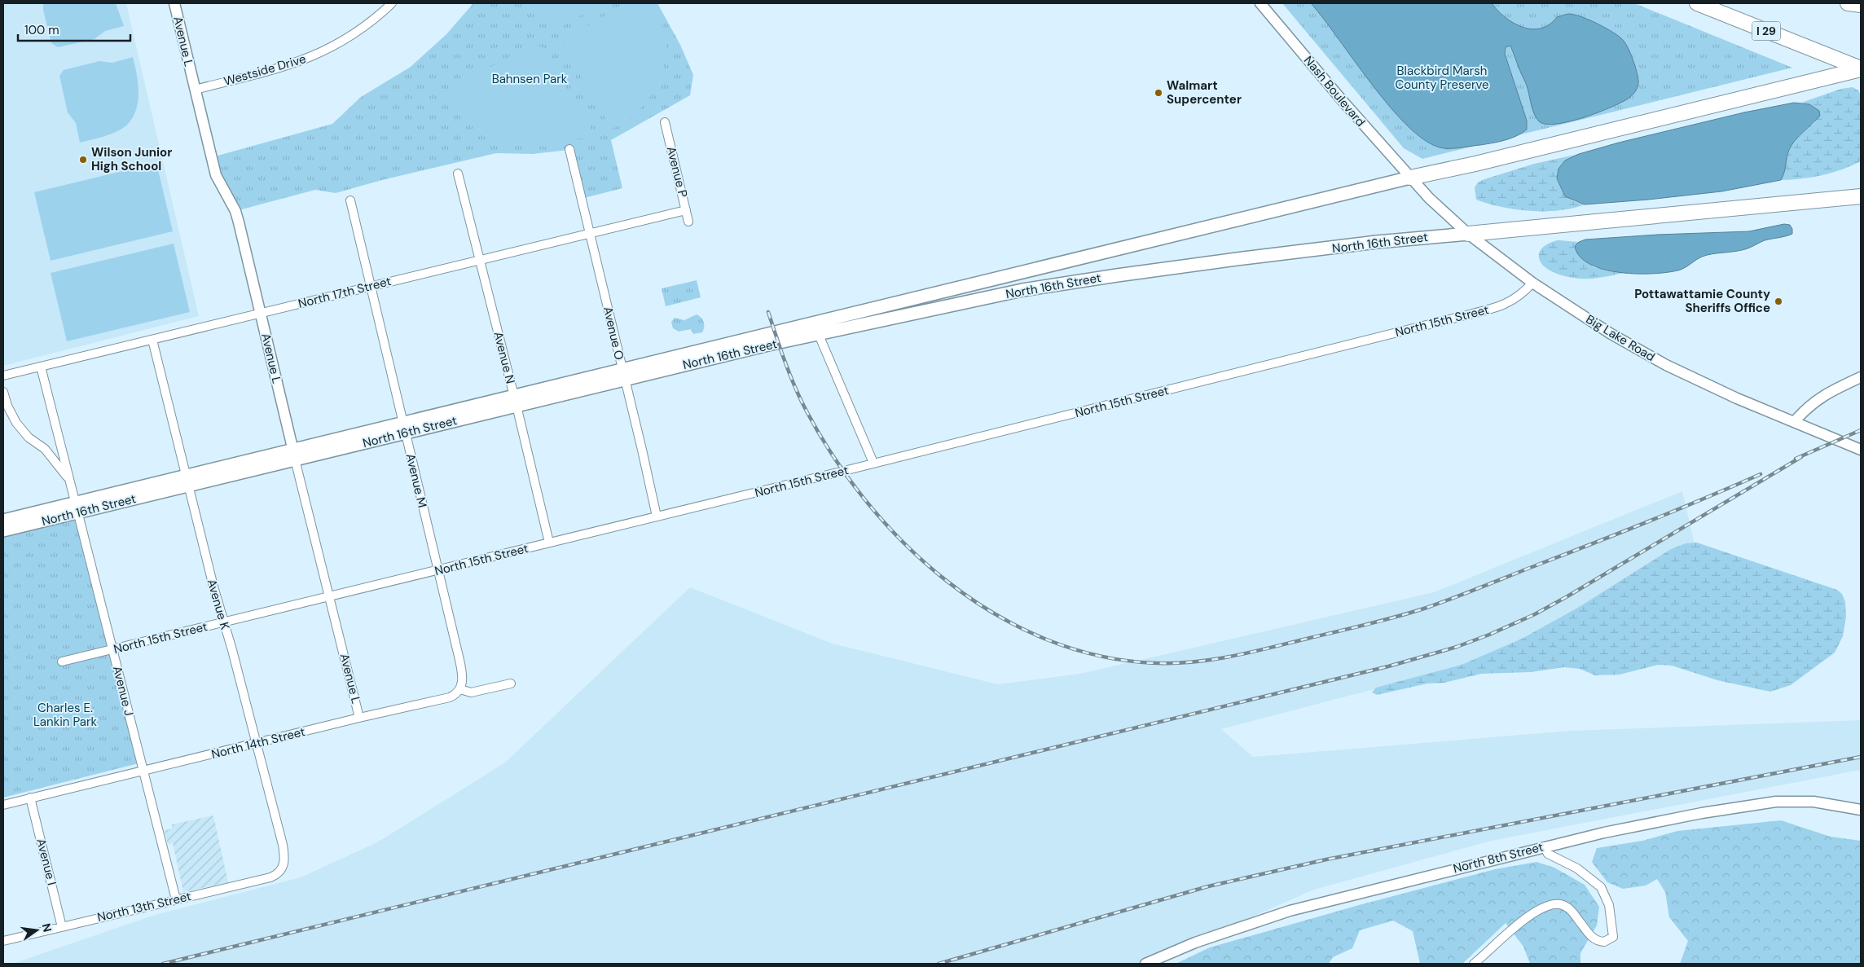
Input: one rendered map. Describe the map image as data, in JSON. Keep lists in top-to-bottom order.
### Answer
{
  "streets": {
    "highway": ["I 29"],
    "main road": ["North 16th Street"],
    "street": [
      "Avenue L",
      "Westside Drive",
      "Nash Boulevard",
      "Avenue P",
      "North 17th Street",
      "North 15th Street",
      "Avenue O",
      "Big Lake Road",
      "Avenue N",
      "Avenue M",
      "Avenue K",
      "Avenue J",
      "North 14th Street",
      "North 8th Street",
      "Avenue I",
      "North 13th Street"
    ]
  },
  "crossings": [
    ["Avenue L", "Westside Drive"],
    ["Avenue L", "North 16th Street"],
    ["Avenue L", "North 17th Street"],
    ["Avenue L", "North 15th Street"],
    ["Avenue L", "North 14th Street"],
    ["Nash Boulevard", "North 16th Street"],
    ["Nash Boulevard", "Big Lake Road"],
    ["Avenue P", "North 17th Street"],
    ["North 16th Street", "Avenue O"],
    ["North 16th Street", "Big Lake Road"],
    ["North 16th Street", "Avenue N"],
    ["North 16th Street", "Avenue M"],
    ["North 16th Street", "Avenue K"],
    ["North 16th Street", "Avenue J"],
    ["North 17th Street", "Avenue O"],
    ["North 17th Street", "Avenue N"],
    ["North 17th Street", "Avenue M"],
    ["North 17th Street", "Avenue K"],
    ["North 17th Street", "Avenue J"],
    ["North 15th Street", "Avenue O"],
    ["North 15th Street", "Big Lake Road"],
    ["North 15th Street", "Avenue N"],
    ["North 15th Street", "Avenue M"],
    ["North 15th Street", "Avenue K"],
    ["North 15th Street", "Avenue J"],
    ["Avenue M", "North 14th Street"],
    ["Avenue K", "North 14th Street"],
    ["Avenue K", "North 13th Street"],
    ["Avenue J", "North 14th Street"],
    ["Avenue J", "North 13th Street"],
    ["North 14th Street", "Avenue I"],
    ["Avenue I", "North 13th Street"]
  ],
  "parks": ["Blackbird Marsh County Preserve", "Bahnsen Park", "Charles E. Lankin Park"],
  "places": ["Walmart Supercenter", "Wilson Junior High School", "Pottawattamie County Sheriffs Office"],
  "scale_bar": "100 m",
  "north": "right"
}
